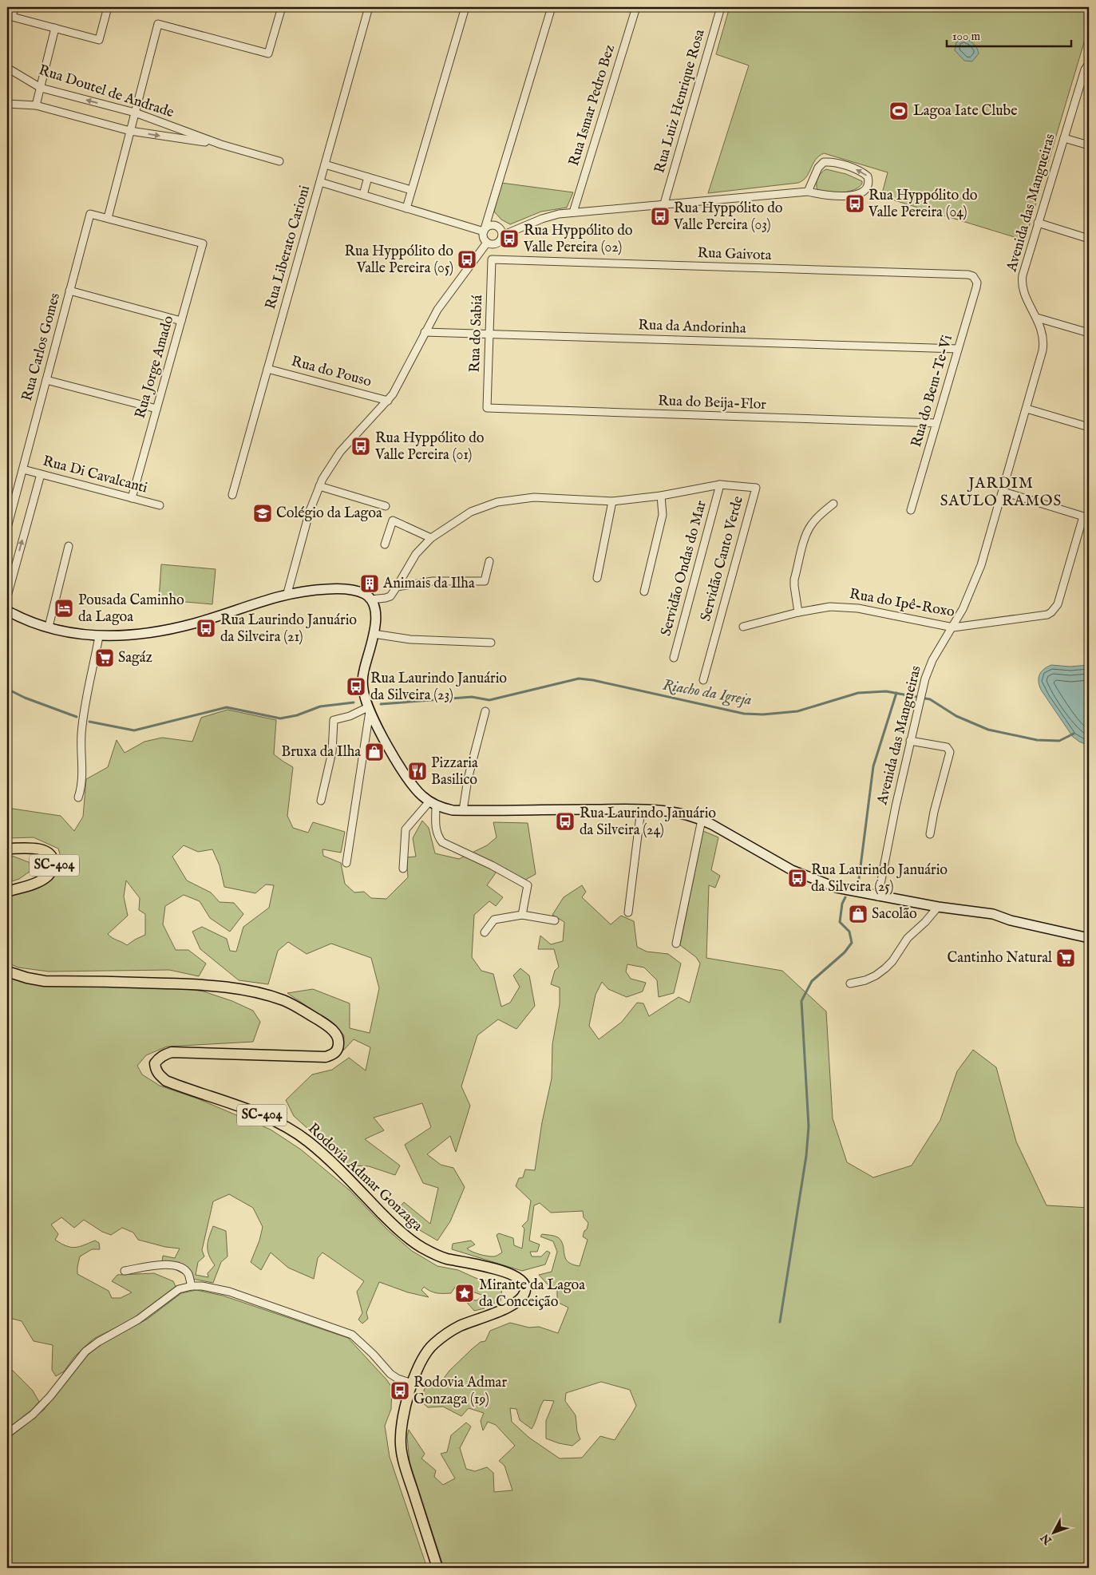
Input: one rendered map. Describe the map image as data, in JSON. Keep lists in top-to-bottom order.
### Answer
{
  "streets": {
    "main road": ["SC-404", "Rodovia Admar Gonzaga"],
    "street": [
      "Rua Doutel de Andrade",
      "Rua Luiz Henrique Rosa",
      "Rua Ismar Pedro Bez",
      "Avenida das Mangueiras",
      "Rua Liberato Carioni",
      "Rua Gaivota",
      "Rua da Andorinha",
      "Rua do Sabiá",
      "Rua Carlos Gomes",
      "Rua Jorge Amado",
      "Rua do Pouso",
      "Rua do Bem-Te-Vi",
      "Rua do Beija-Flor",
      "Rua Di Cavalcanti",
      "Servidão Canto Verde",
      "Servidão Ondas do Mar",
      "Rua do Ipê-Roxo"
    ]
  },
  "crossings": [
    ["Avenida das Mangueiras", "Rua do Ipê-Roxo"],
    ["Rua Liberato Carioni", "Rua do Pouso"],
    ["Rua Gaivota", "Rua do Sabiá"],
    ["Rua Gaivota", "Rua do Bem-Te-Vi"],
    ["Rua da Andorinha", "Rua do Sabiá"],
    ["Rua da Andorinha", "Rua do Bem-Te-Vi"],
    ["Rua do Sabiá", "Rua do Beija-Flor"],
    ["Rua Carlos Gomes", "Rua Jorge Amado"],
    ["Rua Carlos Gomes", "Rua Di Cavalcanti"],
    ["Rua Jorge Amado", "Rua Di Cavalcanti"],
    ["Rua do Bem-Te-Vi", "Rua do Beija-Flor"],
    ["Servidão Canto Verde", "Servidão Ondas do Mar"]
  ],
  "districts": ["JARDIM SAULO RAMOS"],
  "water": ["Riacho da Igreja"],
  "places": {
    "sports": ["Lagoa Iate Clube"],
    "bus stop": [
      "Rua Hyppólito do Valle Pereira (04)",
      "Rua Hyppólito do Valle Pereira (03)",
      "Rua Hyppólito do Valle Pereira (02)",
      "Rua Hyppólito do Valle Pereira (05)",
      "Rua Hyppólito do Valle Pereira (01)",
      "Rua Laurindo Januário da Silveira (21)",
      "Rua Laurindo Januário da Silveira (23)",
      "Rua Laurindo Januário da Silveira (24)",
      "Rua Laurindo Januário da Silveira (25)",
      "Rodovia Admar Gonzaga (19)"
    ],
    "school or university": ["Colégio da Lagoa"],
    "building": ["Animais da Ilha"],
    "hotel": ["Pousada Caminho da Lagoa"],
    "supermarket": ["Sagáz", "Cantinho Natural"],
    "shop": ["Bruxa da Ilha", "Sacolão"],
    "restaurant": ["Pizzaria Basilico"],
    "place": ["Mirante da Lagoa da Conceição"]
  },
  "scale_bar": "100 m",
  "north": "bottom left"
}
